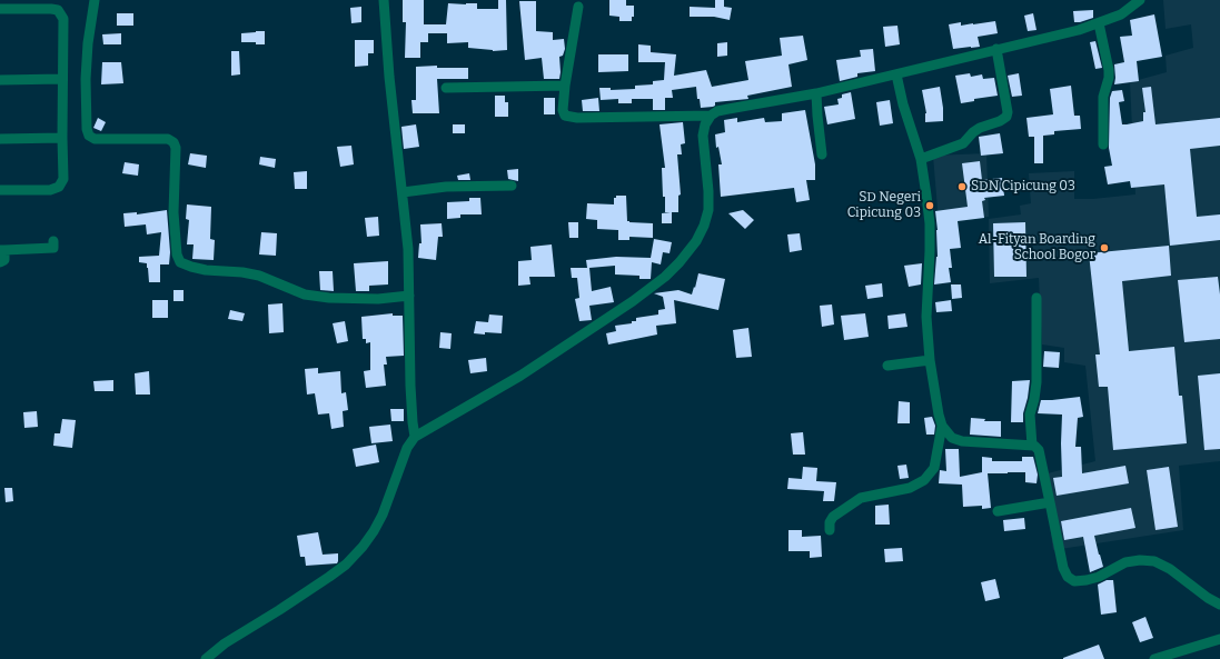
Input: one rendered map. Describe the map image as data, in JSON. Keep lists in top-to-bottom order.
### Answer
{
  "places": ["SDN Cipicung 03", "SD Negeri Cipicung 03", "Al-Fityan Boarding School Bogor"]
}
